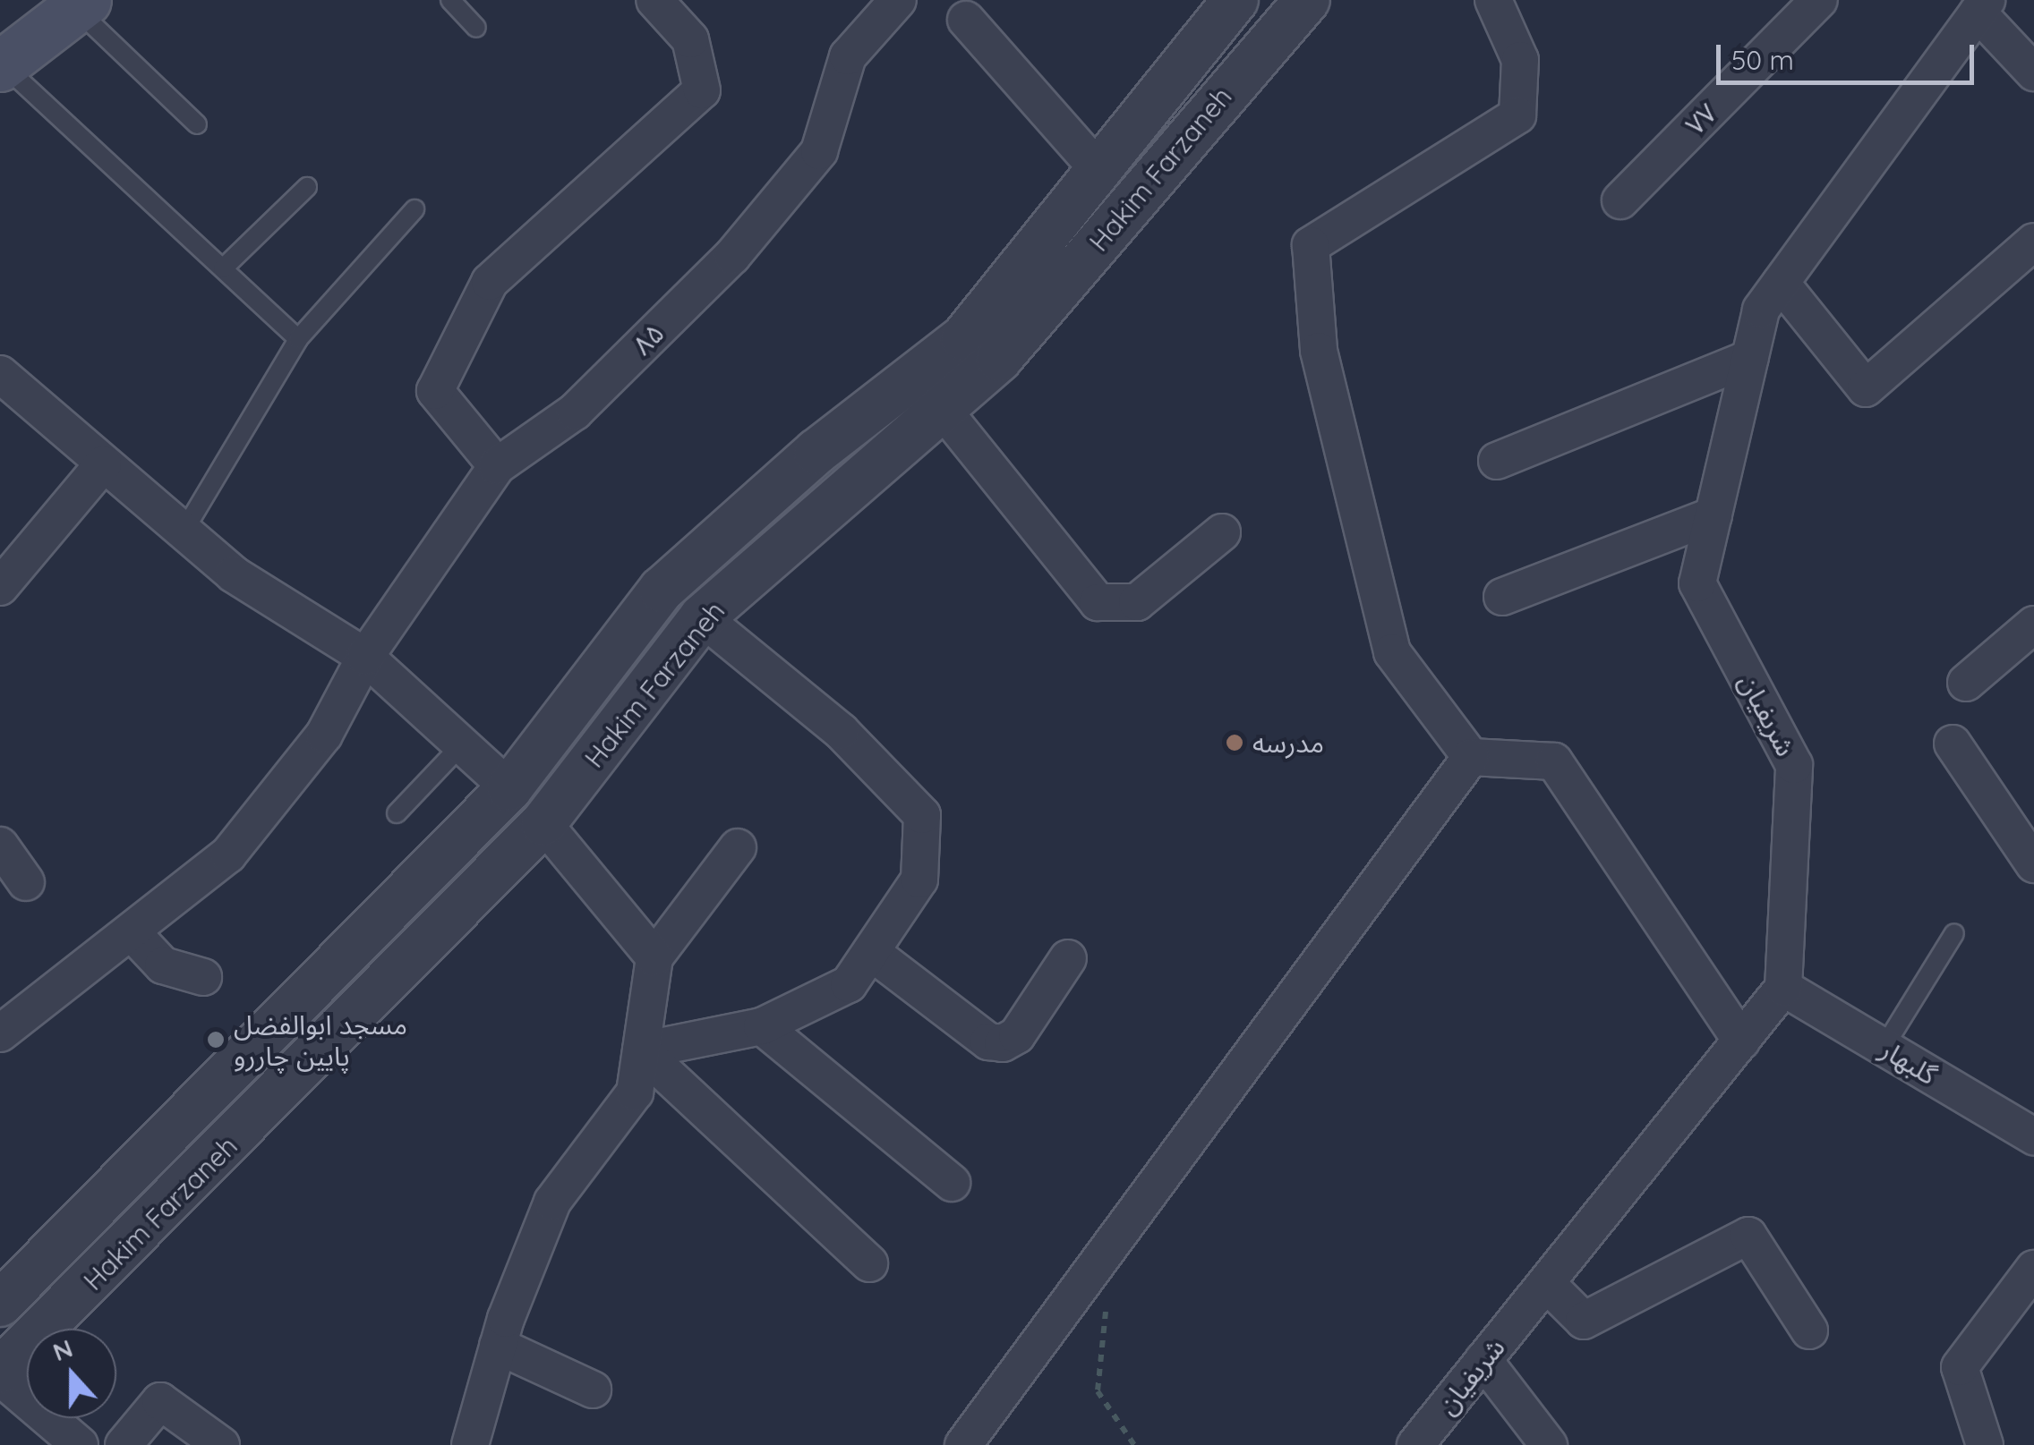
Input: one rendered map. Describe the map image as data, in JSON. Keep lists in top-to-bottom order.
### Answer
{
  "streets": {
    "street": [
      "۷۷",
      "Hakim Farzaneh",
      "۸۵",
      "شریفیان",
      "گلبهار"
    ]
  },
  "crossings": [
    ["شریفیان", "گلبهار"]
  ],
  "places": ["مدرسه", "مسجد ابوالفضل پایین چاررو"],
  "scale_bar": "50 m",
  "north": "top"
}
